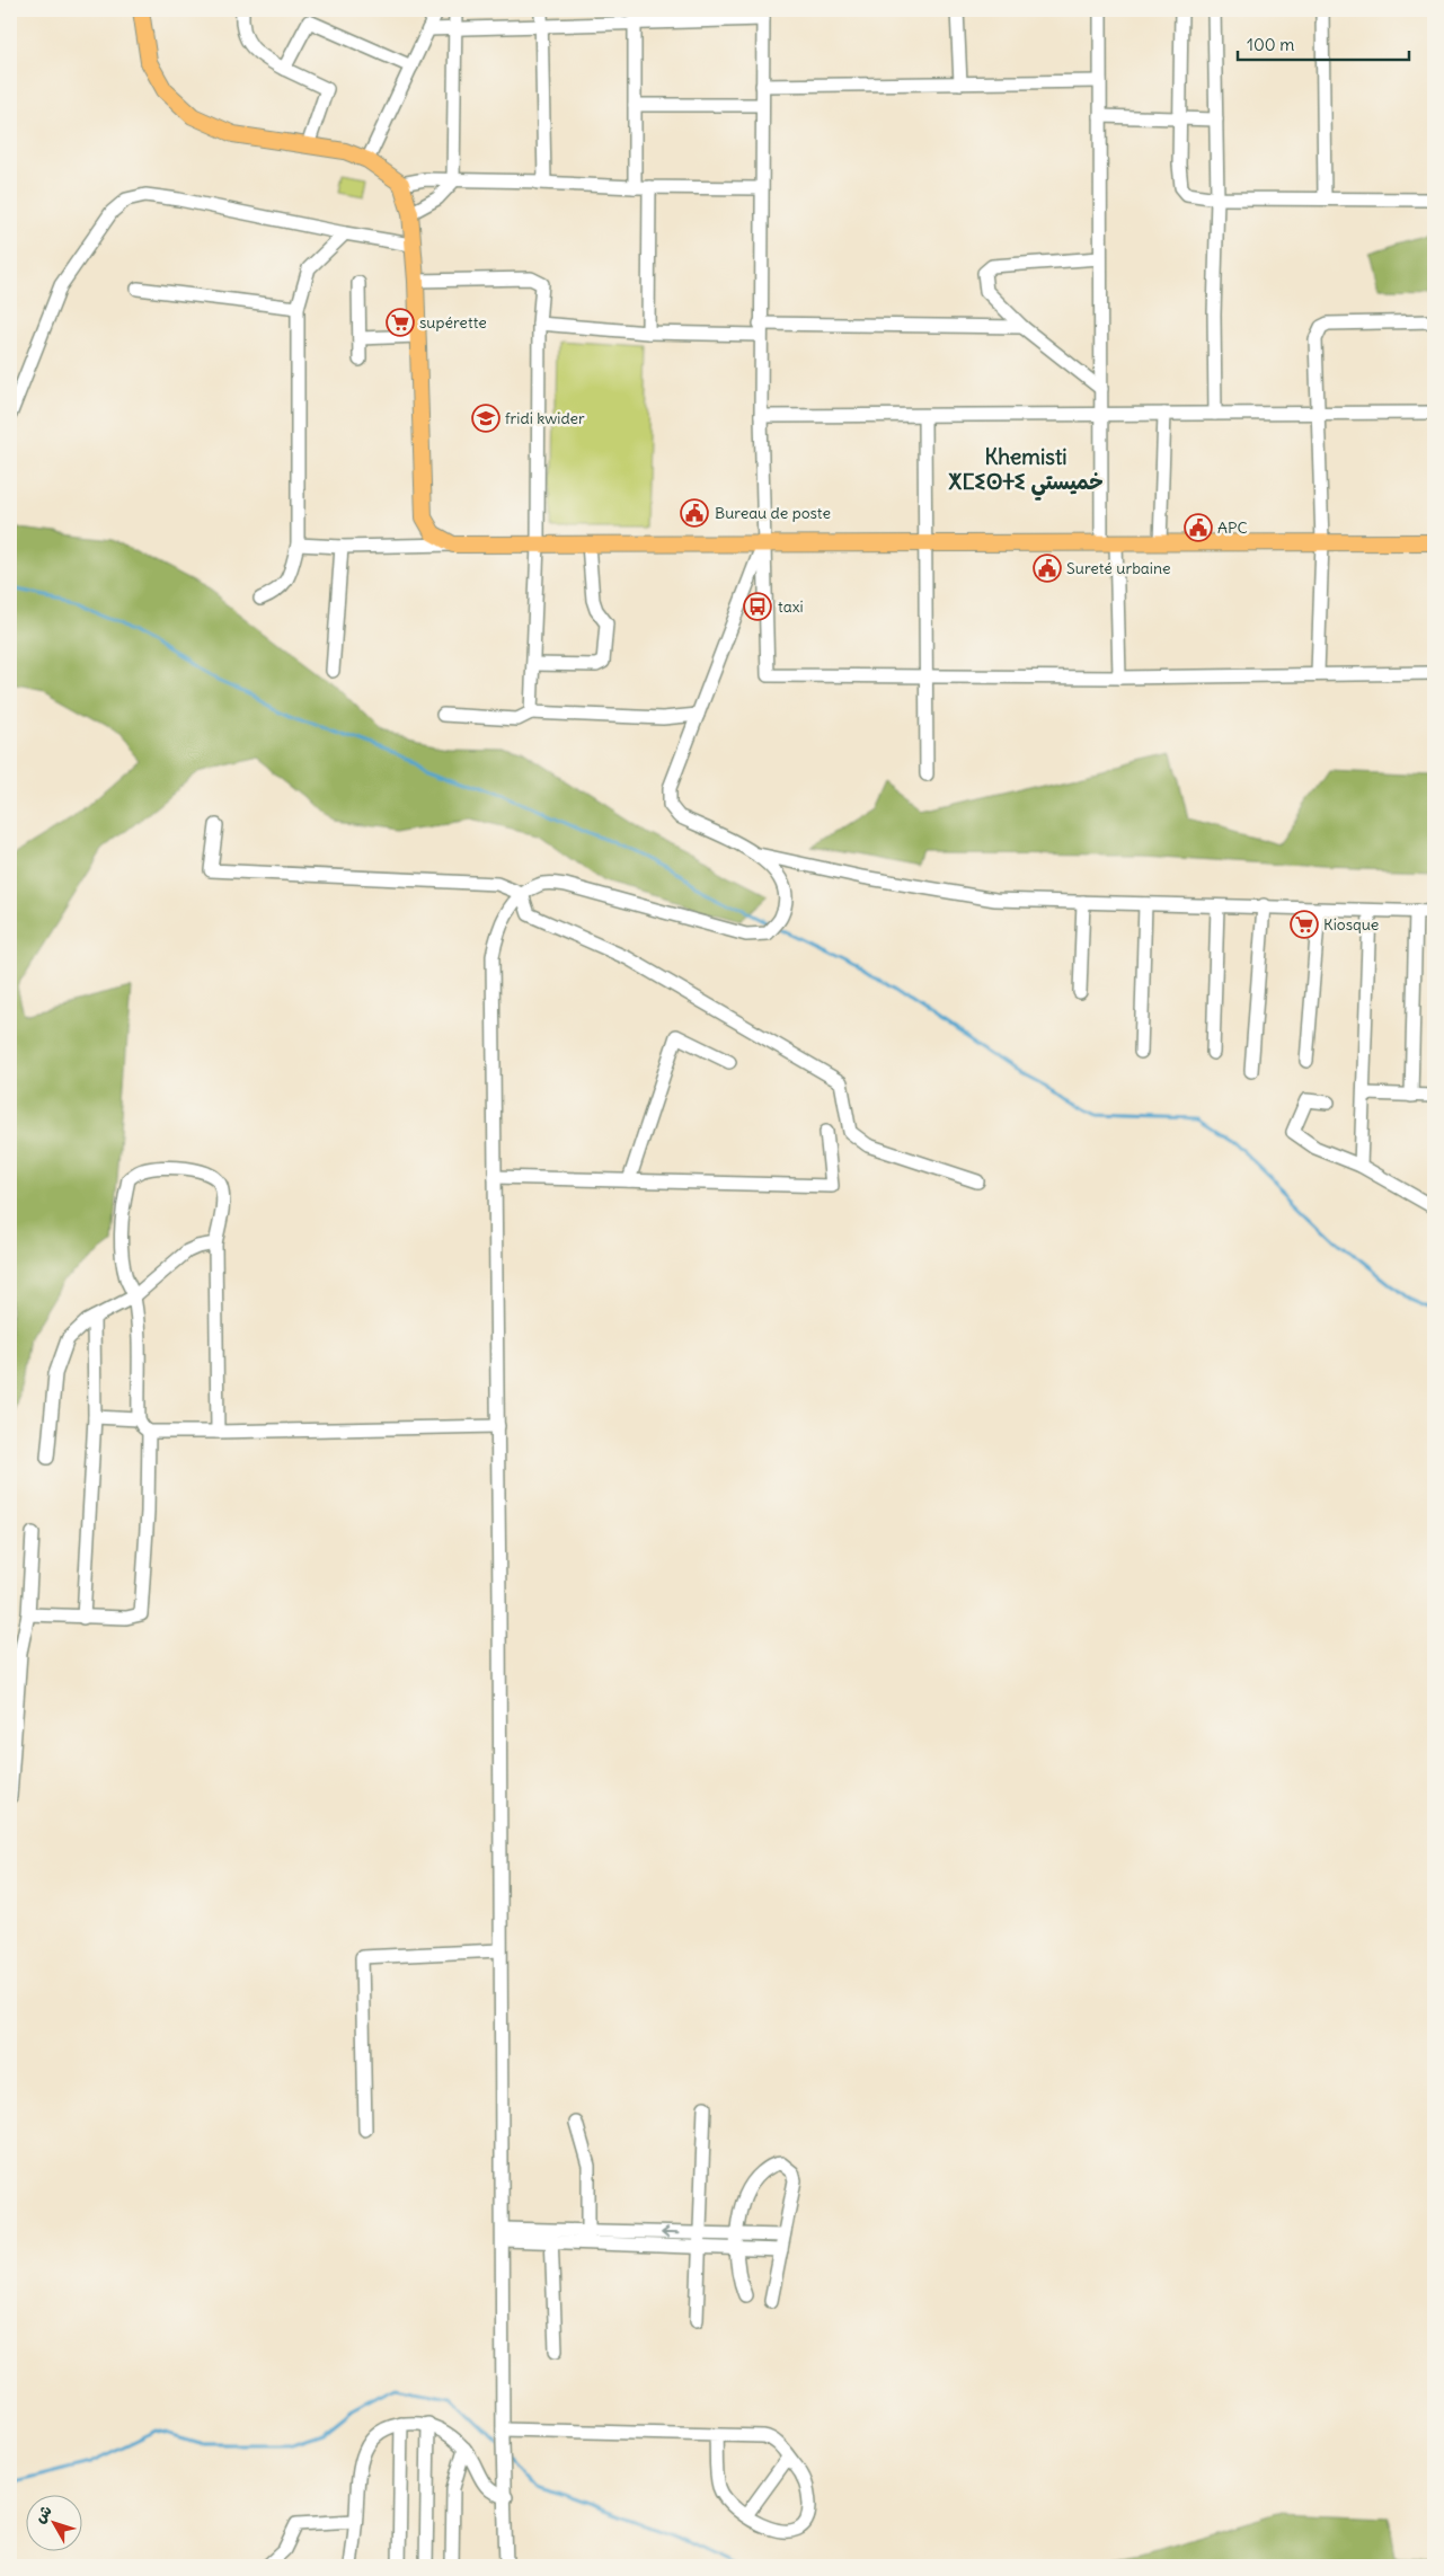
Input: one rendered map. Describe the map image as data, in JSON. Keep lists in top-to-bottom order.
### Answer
{
  "districts": ["Khemisti ⵅⵎⵉⵙⵜⵉ خميستي"],
  "places": {
    "supermarket": ["supérette", "Kiosque"],
    "school or university": ["fridi kwider"],
    "public building": ["Bureau de poste", "APC", "Sureté urbaine"],
    "bus stop": ["taxi"]
  },
  "scale_bar": "100 m",
  "north": "top left"
}
